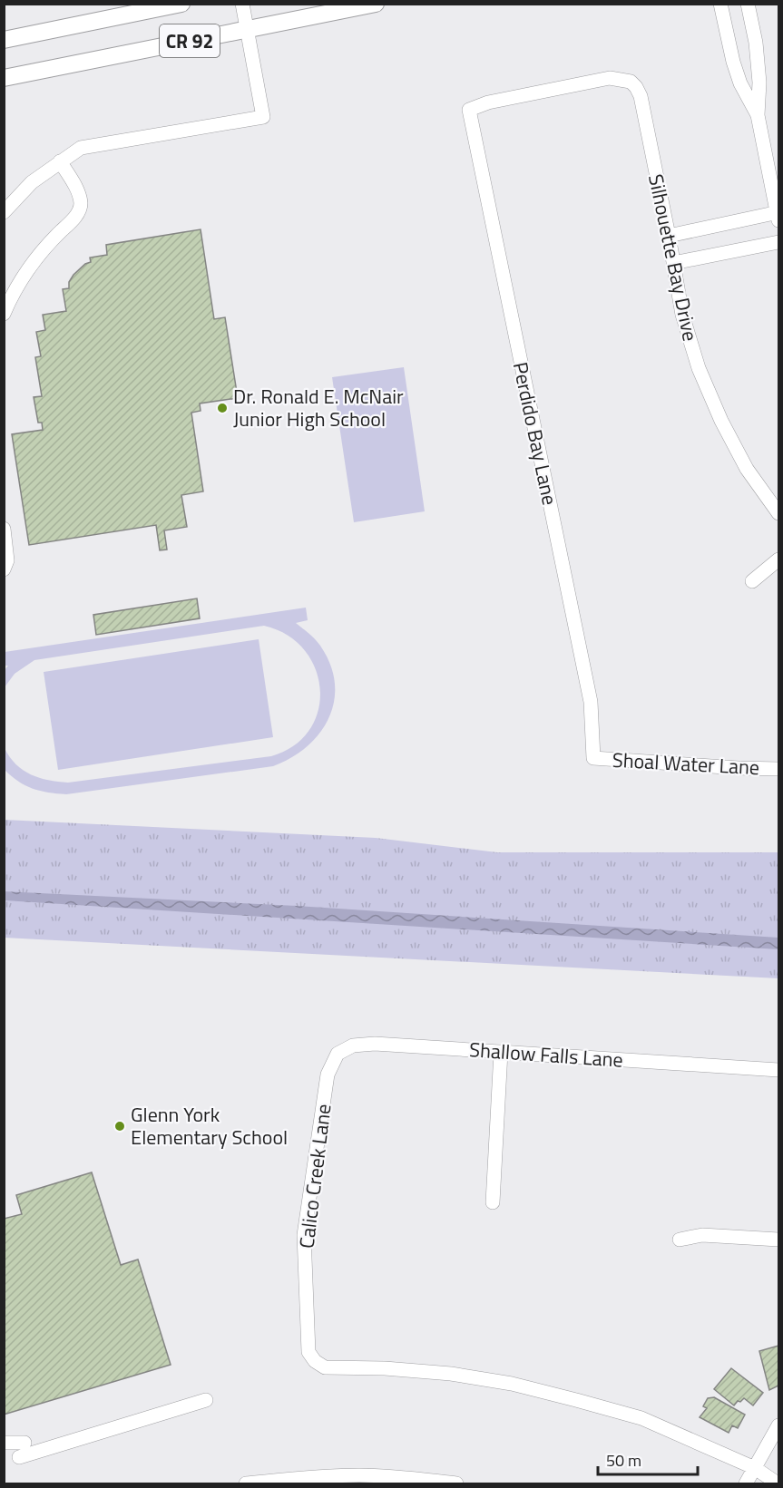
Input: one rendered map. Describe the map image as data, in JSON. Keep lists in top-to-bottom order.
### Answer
{
  "streets": {
    "main road": ["CR 92"],
    "street": [
      "Silhouette Bay Drive",
      "Perdido Bay Lane",
      "Shoal Water Lane",
      "Shallow Falls Lane",
      "Calico Creek Lane"
    ]
  },
  "crossings": [
    ["Silhouette Bay Drive", "Perdido Bay Lane"],
    ["Perdido Bay Lane", "Shoal Water Lane"],
    ["Shallow Falls Lane", "Calico Creek Lane"]
  ],
  "places": ["Dr. Ronald E. McNair Junior High School", "Glenn York Elementary School"],
  "scale_bar": "50 m"
}
